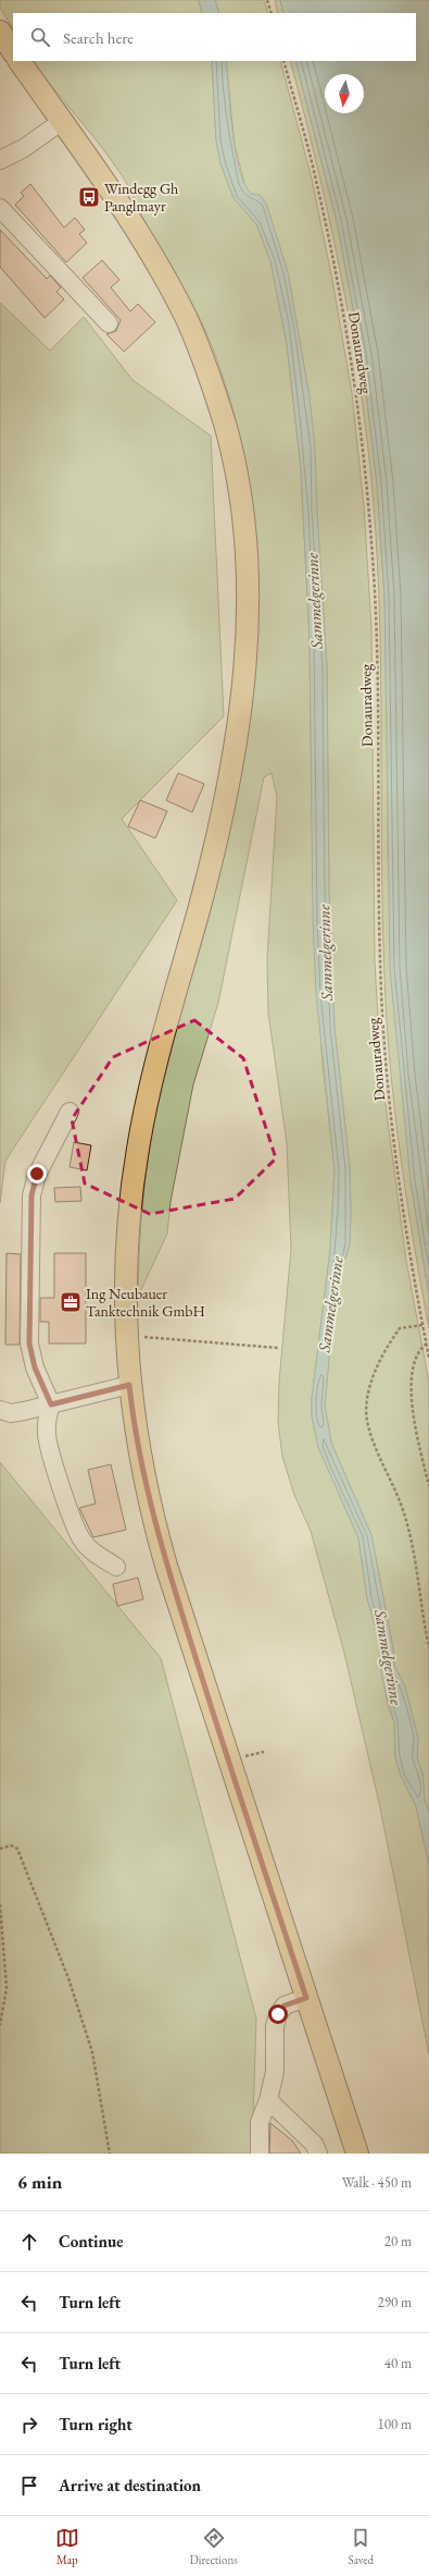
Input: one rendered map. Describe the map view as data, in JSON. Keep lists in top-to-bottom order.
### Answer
{
  "streets": {
    "path": ["Donauradweg"]
  },
  "water": ["Sammelgerinne"],
  "places": {
    "bus stop": ["Windegg Gh Panglmayr"],
    "office": ["Ing Neubauer Tanktechnik GmbH"]
  },
  "north": "bottom",
  "page": {
    "search": "Search here",
    "heading": ["6 min", "Walk · 450 m"],
    "list": [
      ["Continue", "20 m"],
      ["Turn left", "290 m"],
      ["Turn left", "40 m"],
      ["Turn right", "100 m"],
      "Arrive at destination"
    ],
    "nav": ["Map", "Directions", "Saved"]
  }
}
